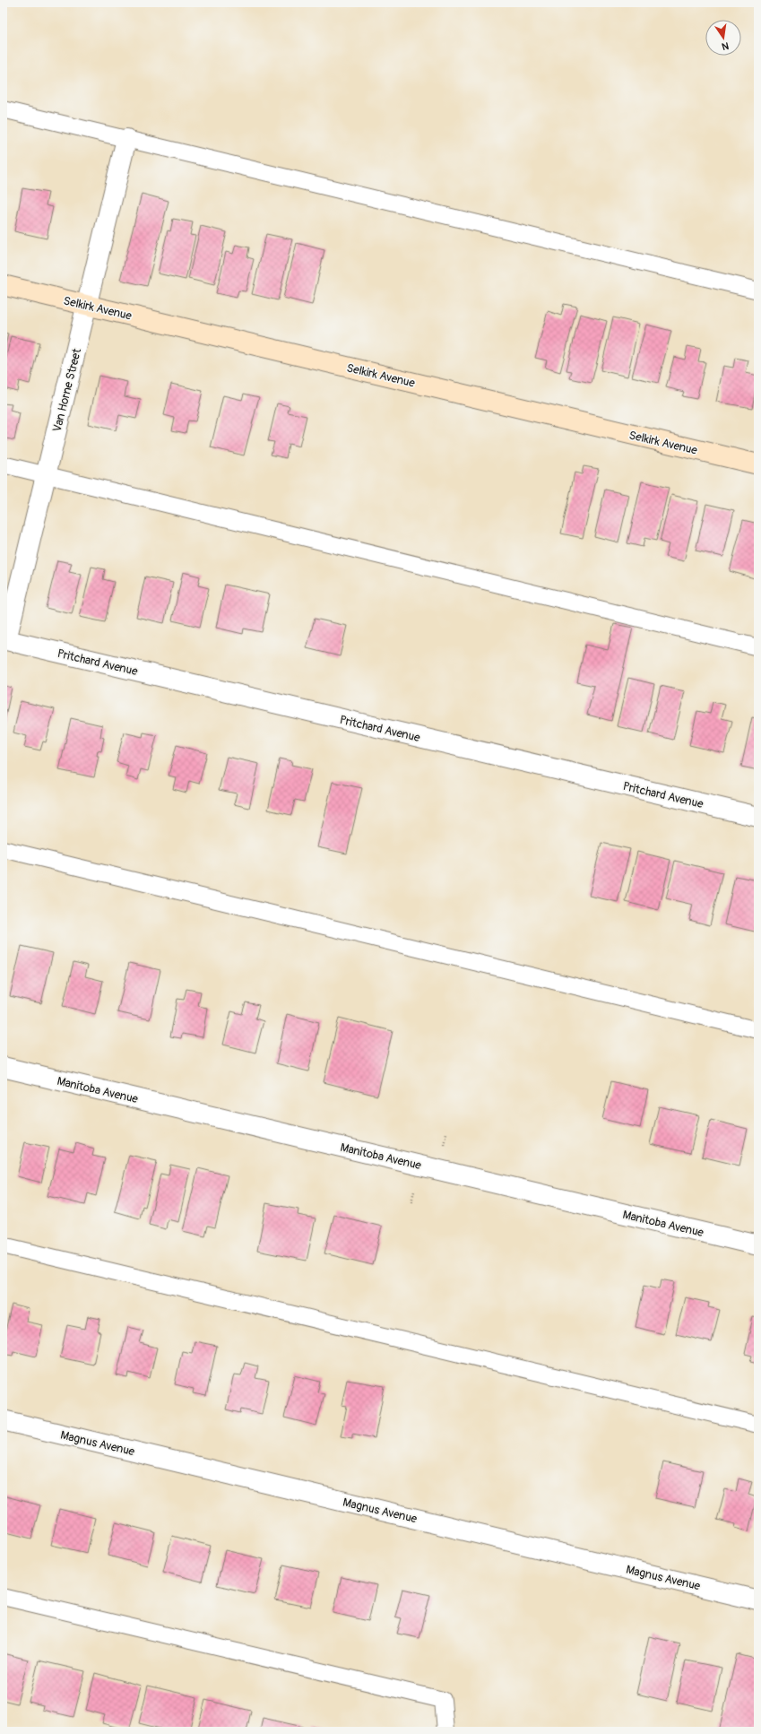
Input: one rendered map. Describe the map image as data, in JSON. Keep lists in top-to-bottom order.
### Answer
{
  "streets": {
    "street": [
      "Selkirk Avenue",
      "Van Horne Street",
      "Pritchard Avenue",
      "Manitoba Avenue",
      "Magnus Avenue"
    ]
  },
  "crossings": [
    ["Selkirk Avenue", "Van Horne Street"],
    ["Van Horne Street", "Pritchard Avenue"]
  ],
  "north": "bottom"
}
